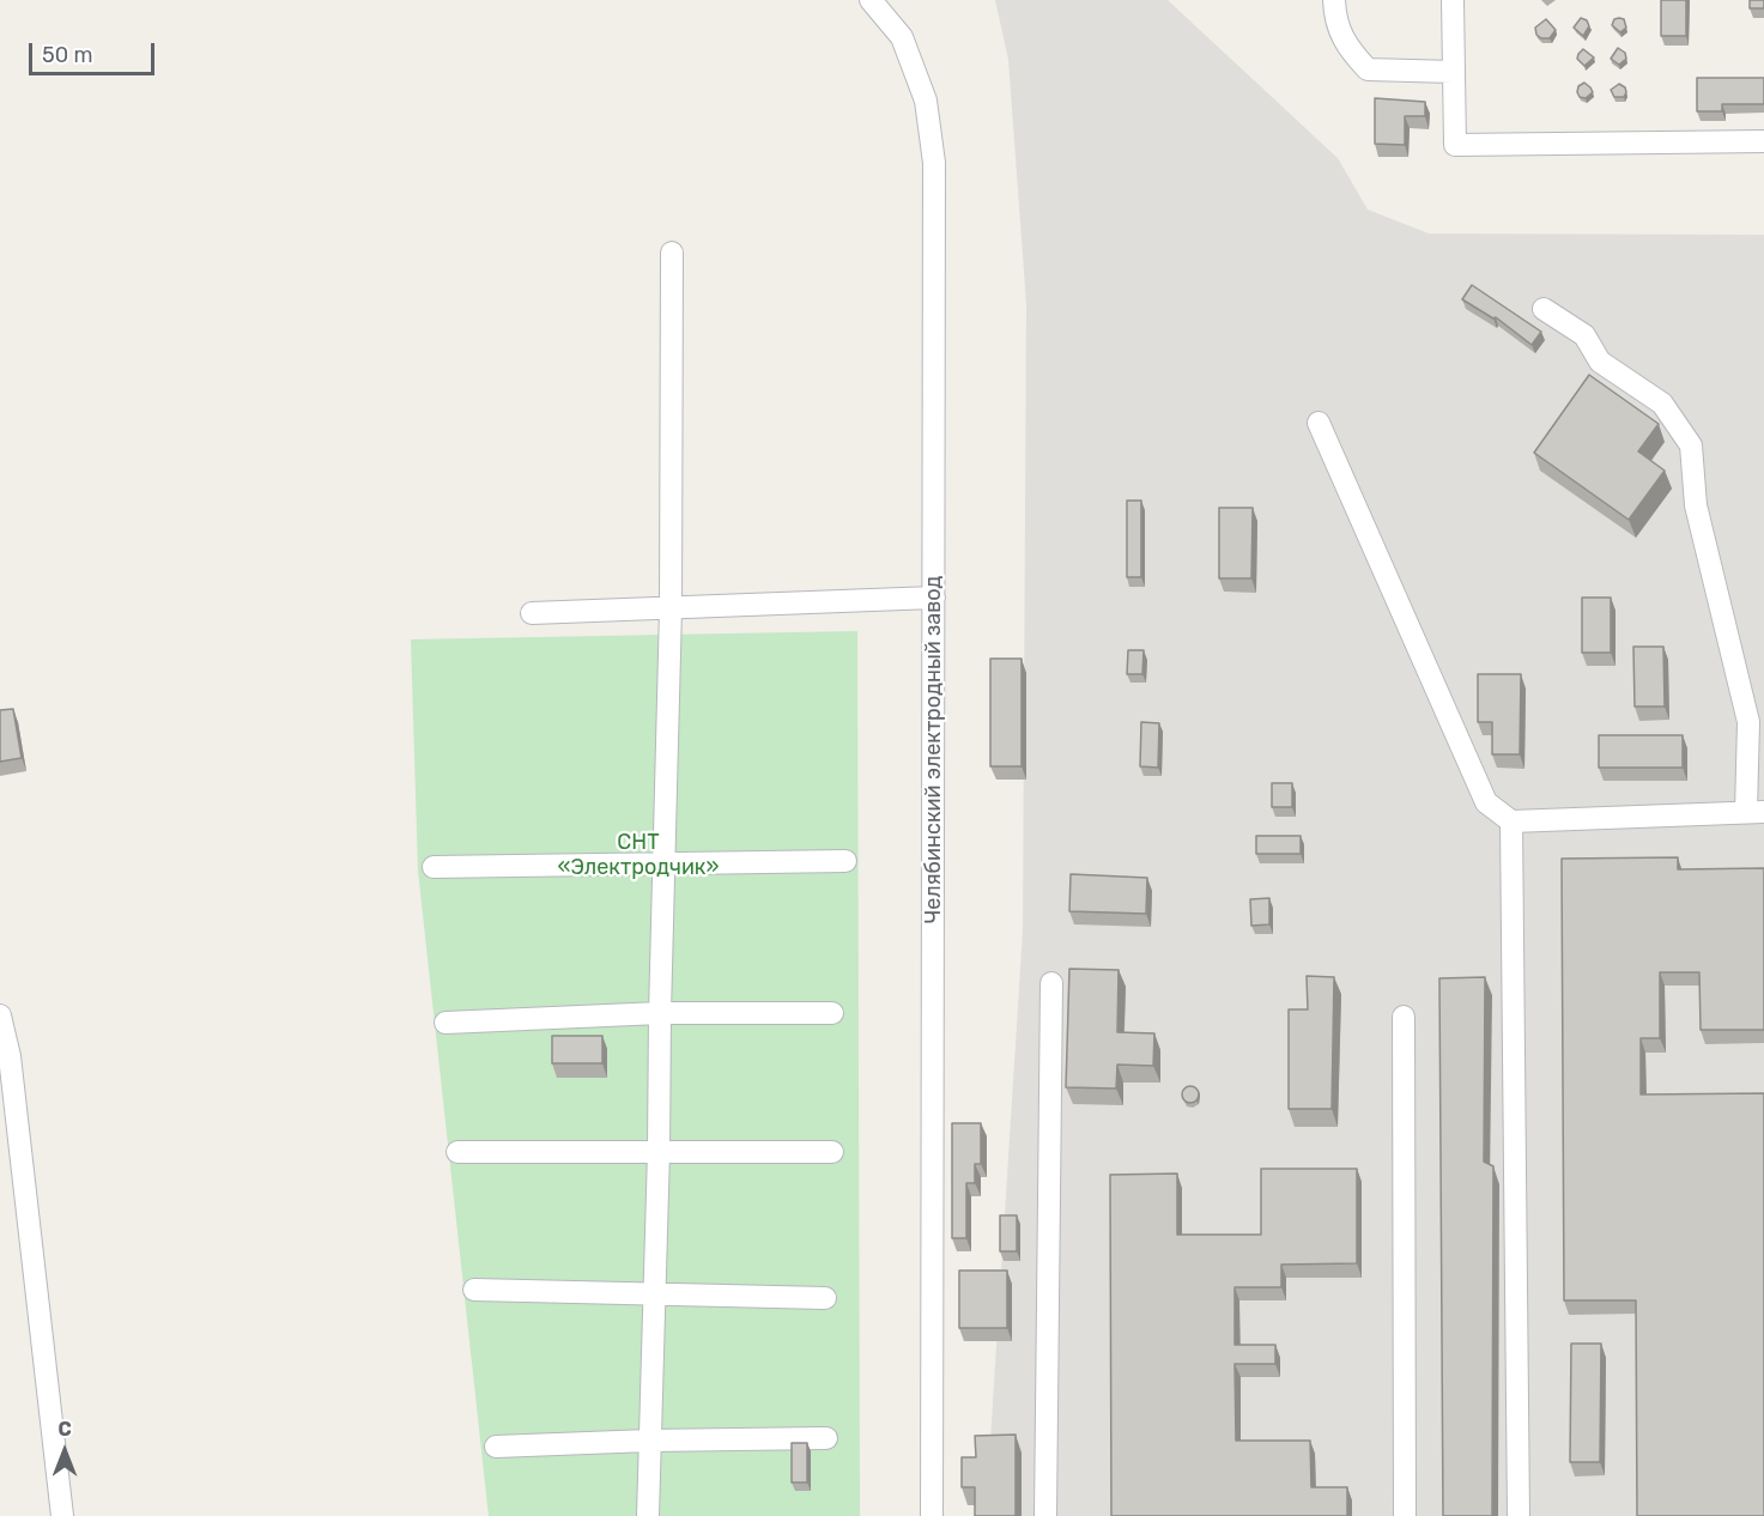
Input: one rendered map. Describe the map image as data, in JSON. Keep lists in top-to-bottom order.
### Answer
{
  "streets": {
    "street": ["Челябинский электродный завод"]
  },
  "parks": ["СНТ «Электродчик»"],
  "scale_bar": "50 m",
  "north": "top"
}
